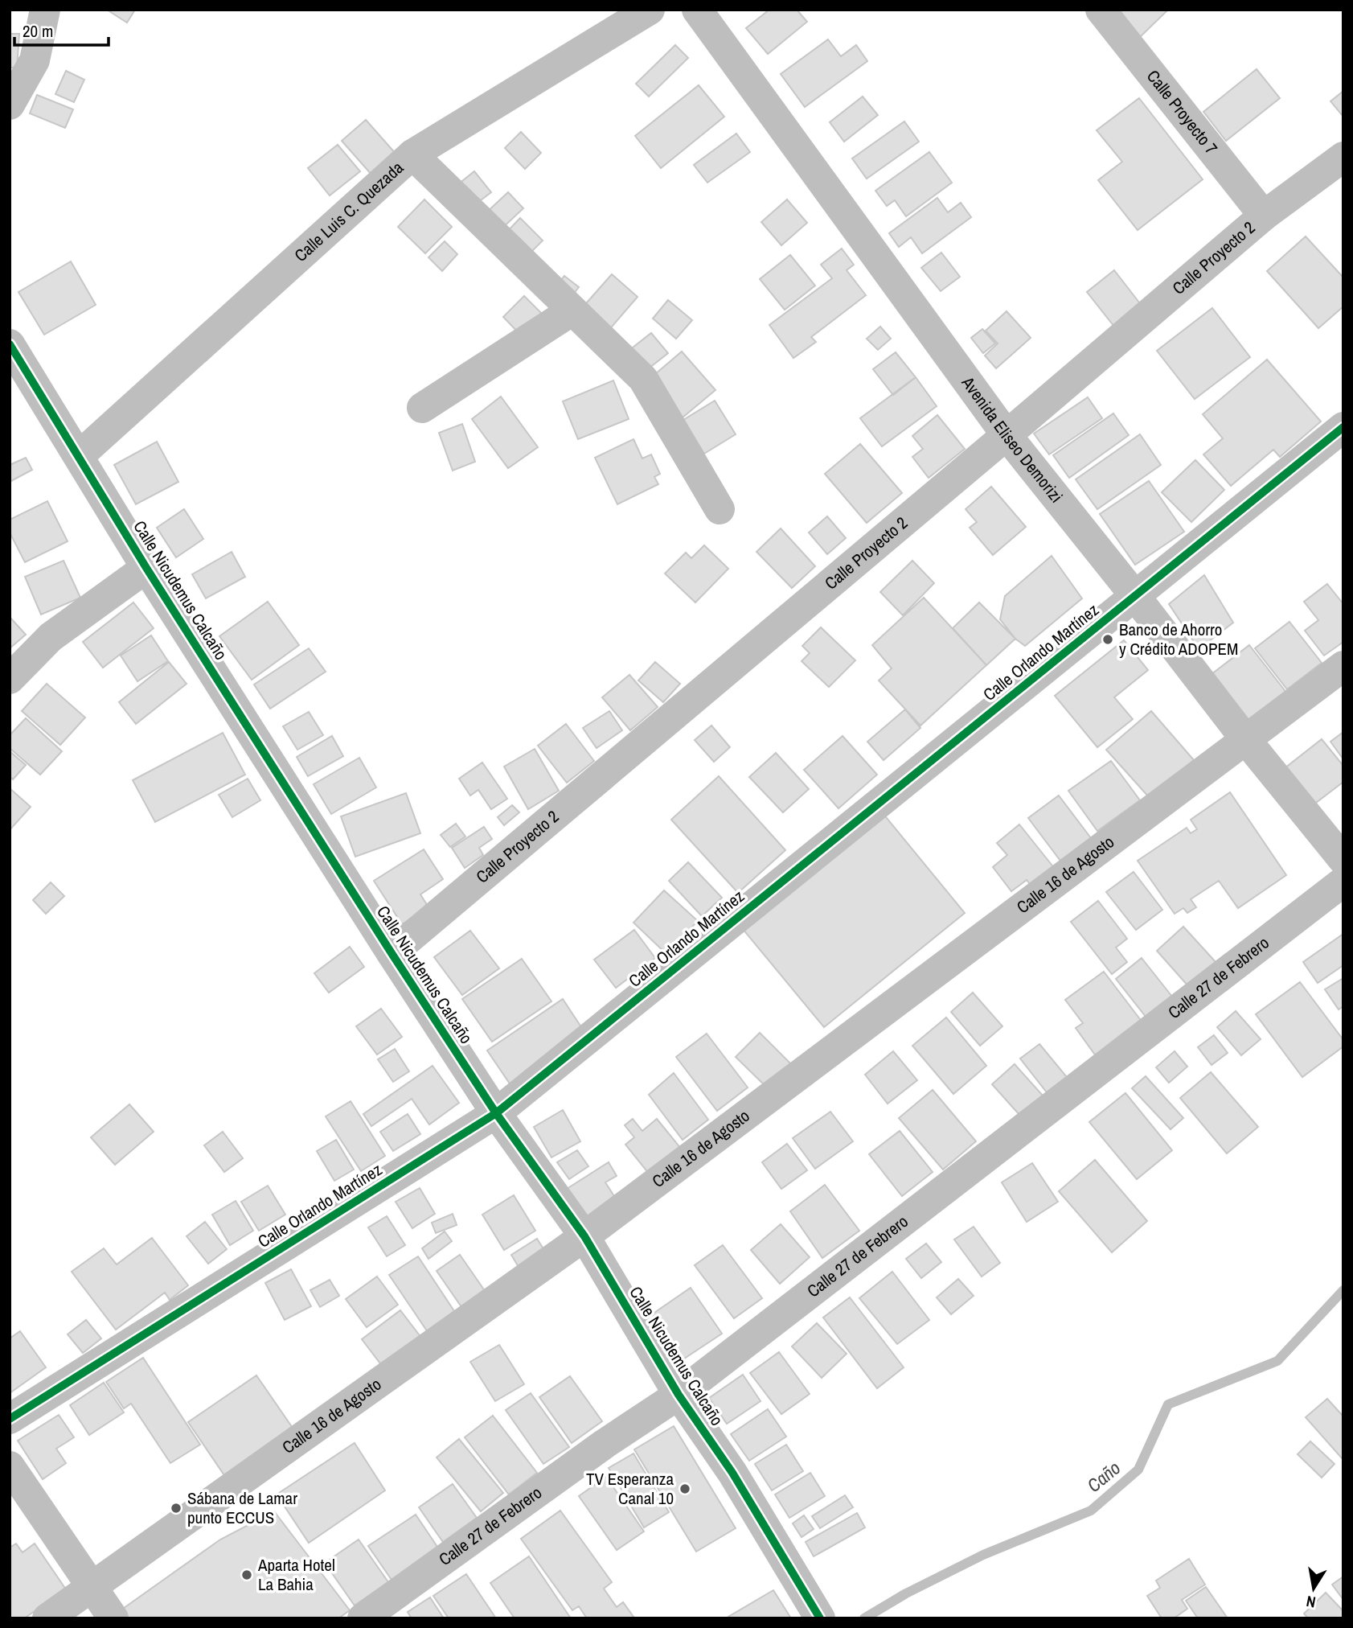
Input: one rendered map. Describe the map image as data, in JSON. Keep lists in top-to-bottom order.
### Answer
{
  "streets": {
    "street": [
      "Calle Proyecto 7",
      "Calle Luis C. Quezada",
      "Calle Proyecto 2",
      "Avenida Eliseo Demorizi",
      "Calle Nicudemus Calcaño",
      "Calle Orlando Martínez",
      "Calle 16 de Agosto",
      "Calle 27 de Febrero"
    ]
  },
  "crossings": [
    ["Calle Proyecto 7", "Calle Proyecto 2"],
    ["Calle Luis C. Quezada", "Calle Nicudemus Calcaño"],
    ["Calle Proyecto 2", "Avenida Eliseo Demorizi"],
    ["Calle Proyecto 2", "Calle Nicudemus Calcaño"],
    ["Avenida Eliseo Demorizi", "Calle Orlando Martínez"],
    ["Avenida Eliseo Demorizi", "Calle 16 de Agosto"],
    ["Calle Nicudemus Calcaño", "Calle Orlando Martínez"],
    ["Calle Nicudemus Calcaño", "Calle 16 de Agosto"],
    ["Calle Nicudemus Calcaño", "Calle 27 de Febrero"]
  ],
  "water": ["Caño"],
  "places": [
    "Banco de Ahorro y Crédito ADOPEM",
    "TV Esperanza Canal 10",
    "Sábana de Lamar punto ECCUS",
    "Aparta Hotel La Bahia"
  ],
  "scale_bar": "20 m",
  "north": "bottom"
}
